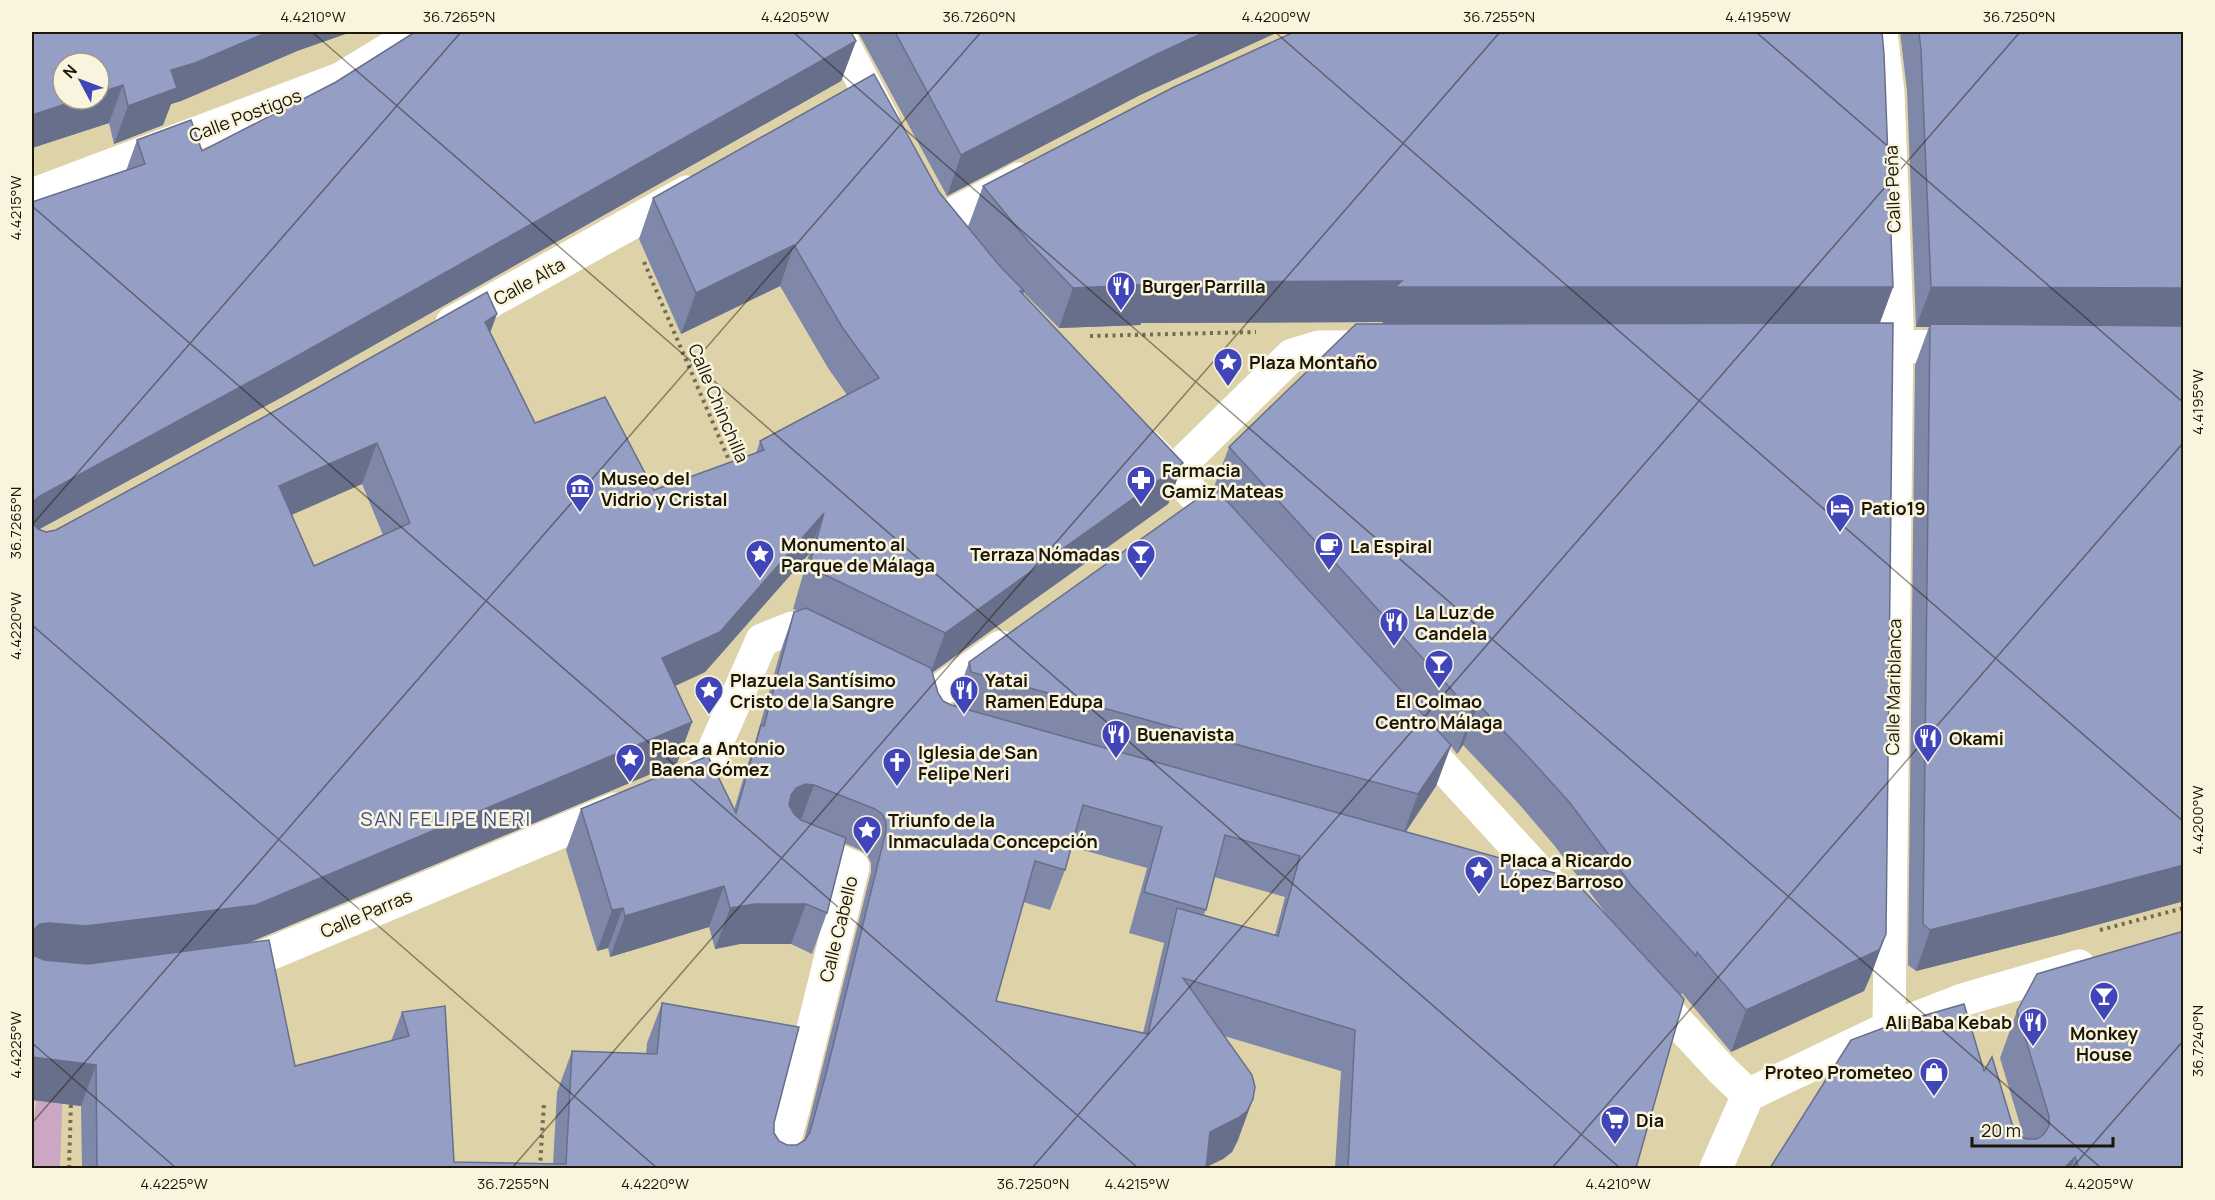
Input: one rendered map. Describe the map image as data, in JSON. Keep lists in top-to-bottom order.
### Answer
{
  "streets": {
    "street": [
      "Calle Postigos",
      "Calle Peña",
      "Calle Alta",
      "Calle Mariblanca",
      "Calle Parras",
      "Calle Cabello"
    ],
    "path": ["Calle Chinchilla"]
  },
  "crossings": [
    ["Calle Peña", "Calle Mariblanca"],
    ["Calle Alta", "Calle Chinchilla"]
  ],
  "districts": ["SAN FELIPE NERI"],
  "places": {
    "restaurant": [
      "Burger Parrilla",
      "La Luz de Candela",
      "Yatai Ramen Edupa",
      "Buenavista",
      "Okami",
      "Ali Baba Kebab"
    ],
    "place": [
      "Plaza Montaño",
      "Monumento al Parque de Málaga",
      "Plazuela Santísimo Cristo de la Sangre",
      "Placa a Antonio Baena Gómez",
      "Triunfo de la Inmaculada Concepción",
      "Placa a Ricardo López Barroso"
    ],
    "pharmacy": ["Farmacia Gamiz Mateas"],
    "museum": ["Museo del Vidrio y Cristal"],
    "hotel": ["Patio19"],
    "cafe": ["La Espiral"],
    "bar": ["Terraza Nómadas", "El Colmao Centro Málaga", "Monkey House"],
    "church": ["Iglesia de San Felipe Neri"],
    "shop": ["Proteo Prometeo"],
    "supermarket": ["Dia"]
  },
  "scale_bar": "20 m",
  "north": "top left",
  "coordinates": [
    "4.4210°W",
    "36.7265°N",
    "4.4205°W",
    "36.7260°N",
    "4.4200°W",
    "36.7255°N",
    "4.4195°W",
    "36.7250°N",
    "4.4215°W",
    "4.4220°W",
    "36.7240°N",
    "4.4225°W"
  ]
}
